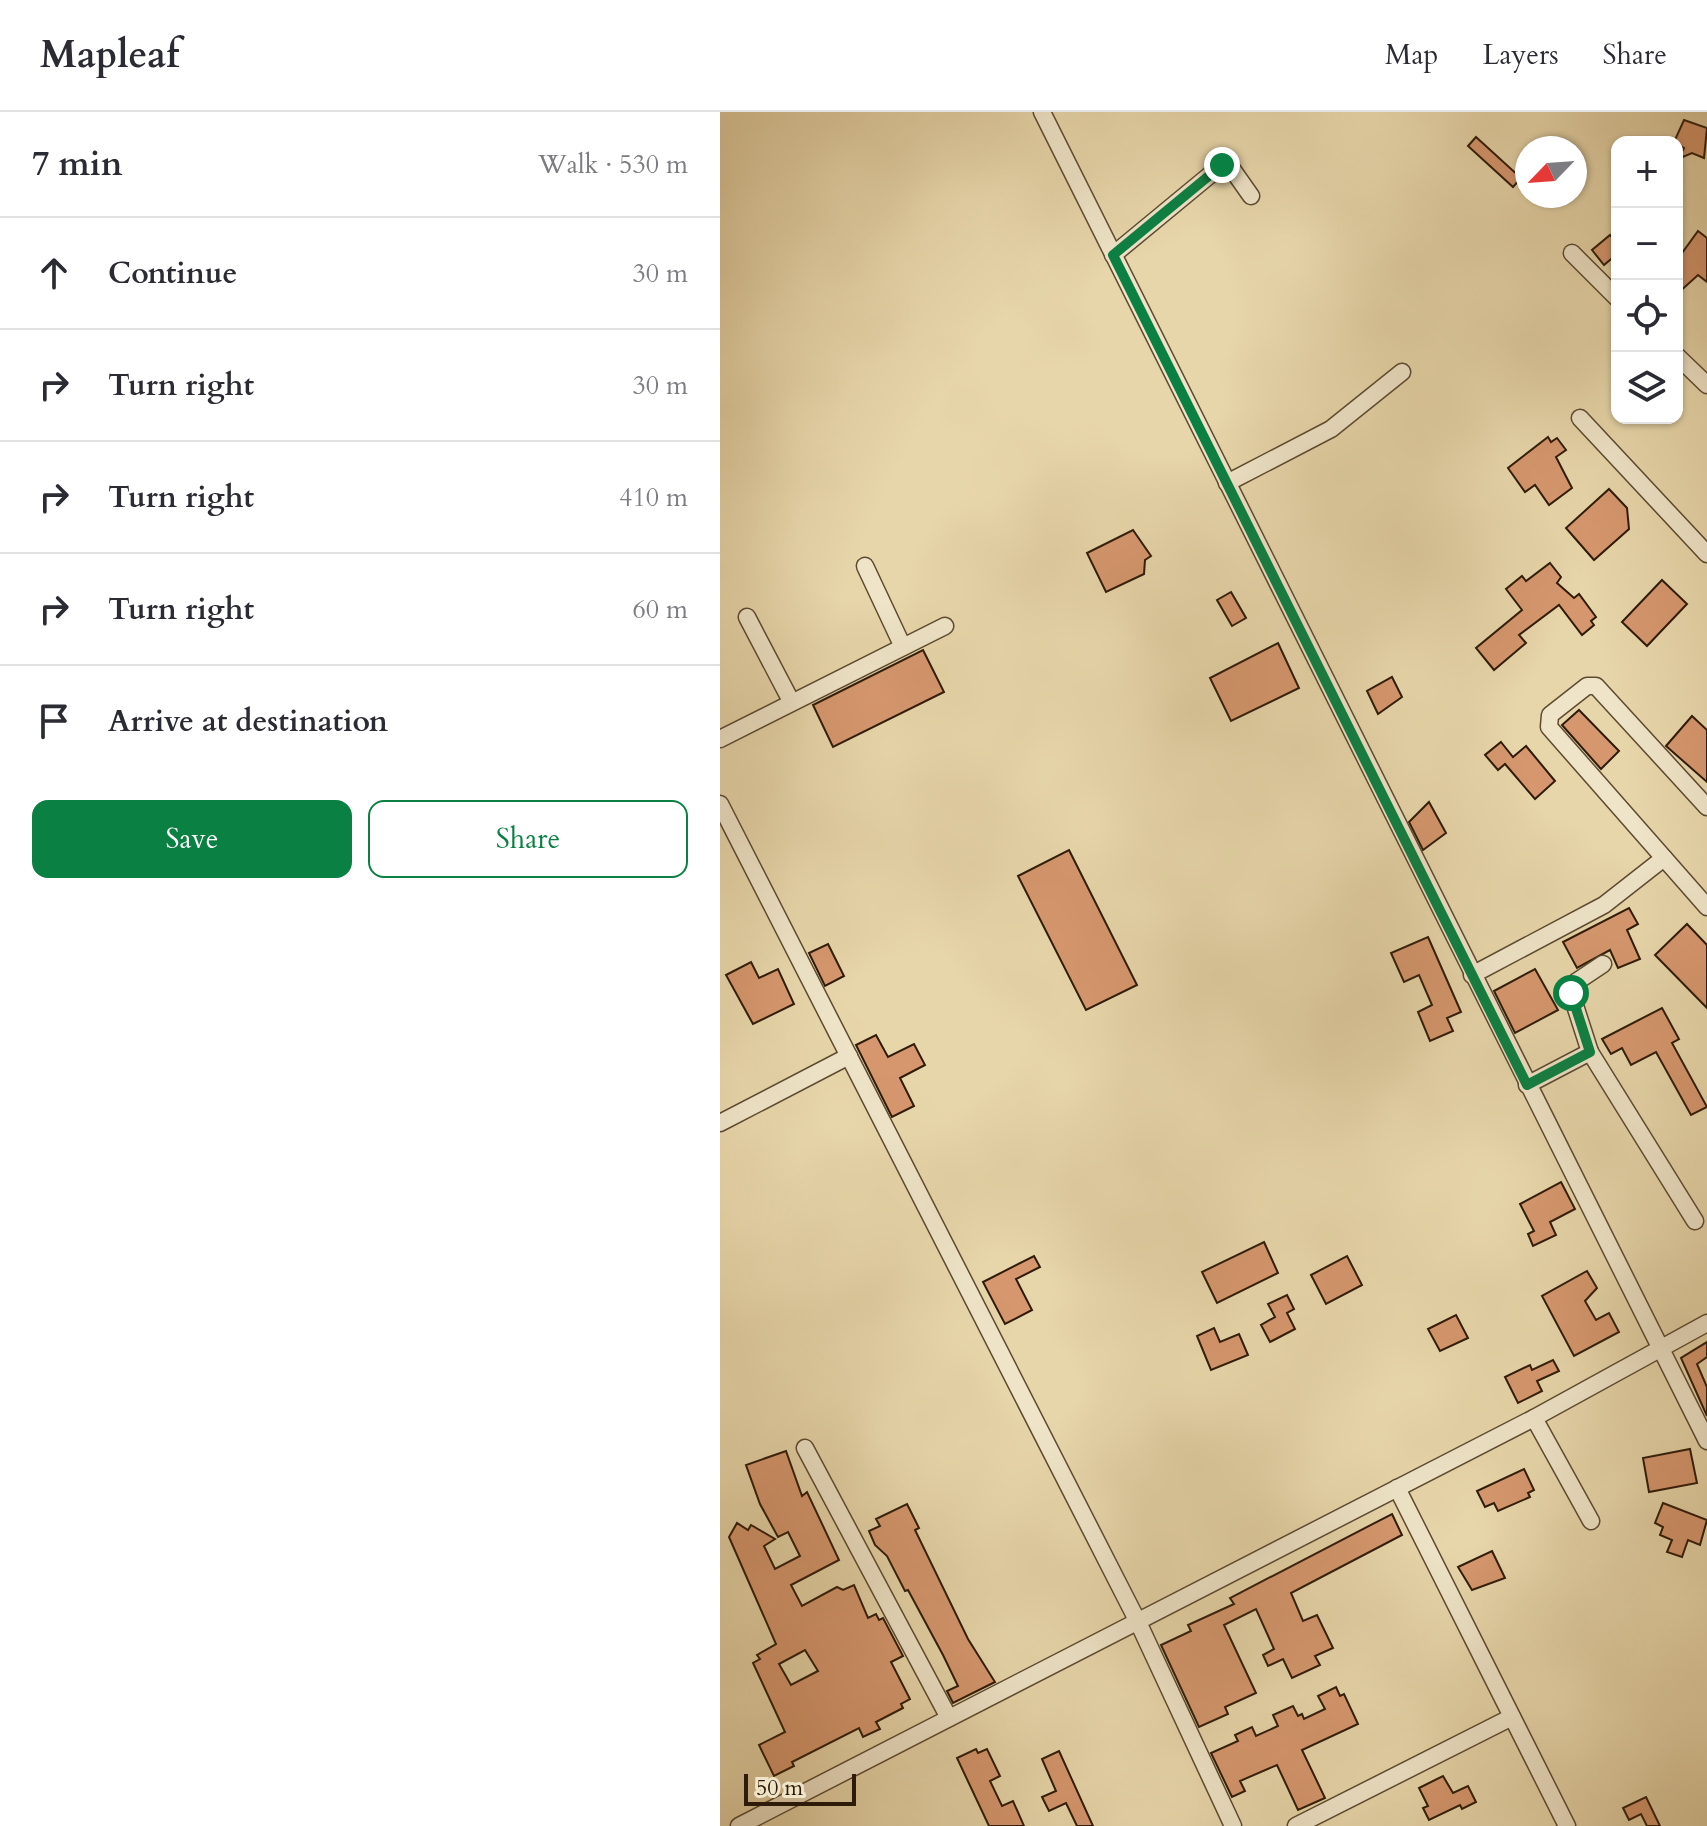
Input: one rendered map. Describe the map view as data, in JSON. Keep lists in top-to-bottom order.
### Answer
{
  "scale_bar": "50 m",
  "north": "bottom left",
  "page": {
    "header": "Mapleaf",
    "nav": ["Map", "Layers", "Share"],
    "heading": ["7 min", "Walk · 530 m"],
    "map_buttons": ["+", "−"],
    "list": [
      ["Continue", "30 m"],
      ["Turn right", "30 m"],
      ["Turn right", "410 m"],
      ["Turn right", "60 m"],
      "Arrive at destination"
    ],
    "buttons": ["Save", "Share"],
    "scale": "50 m"
  }
}
